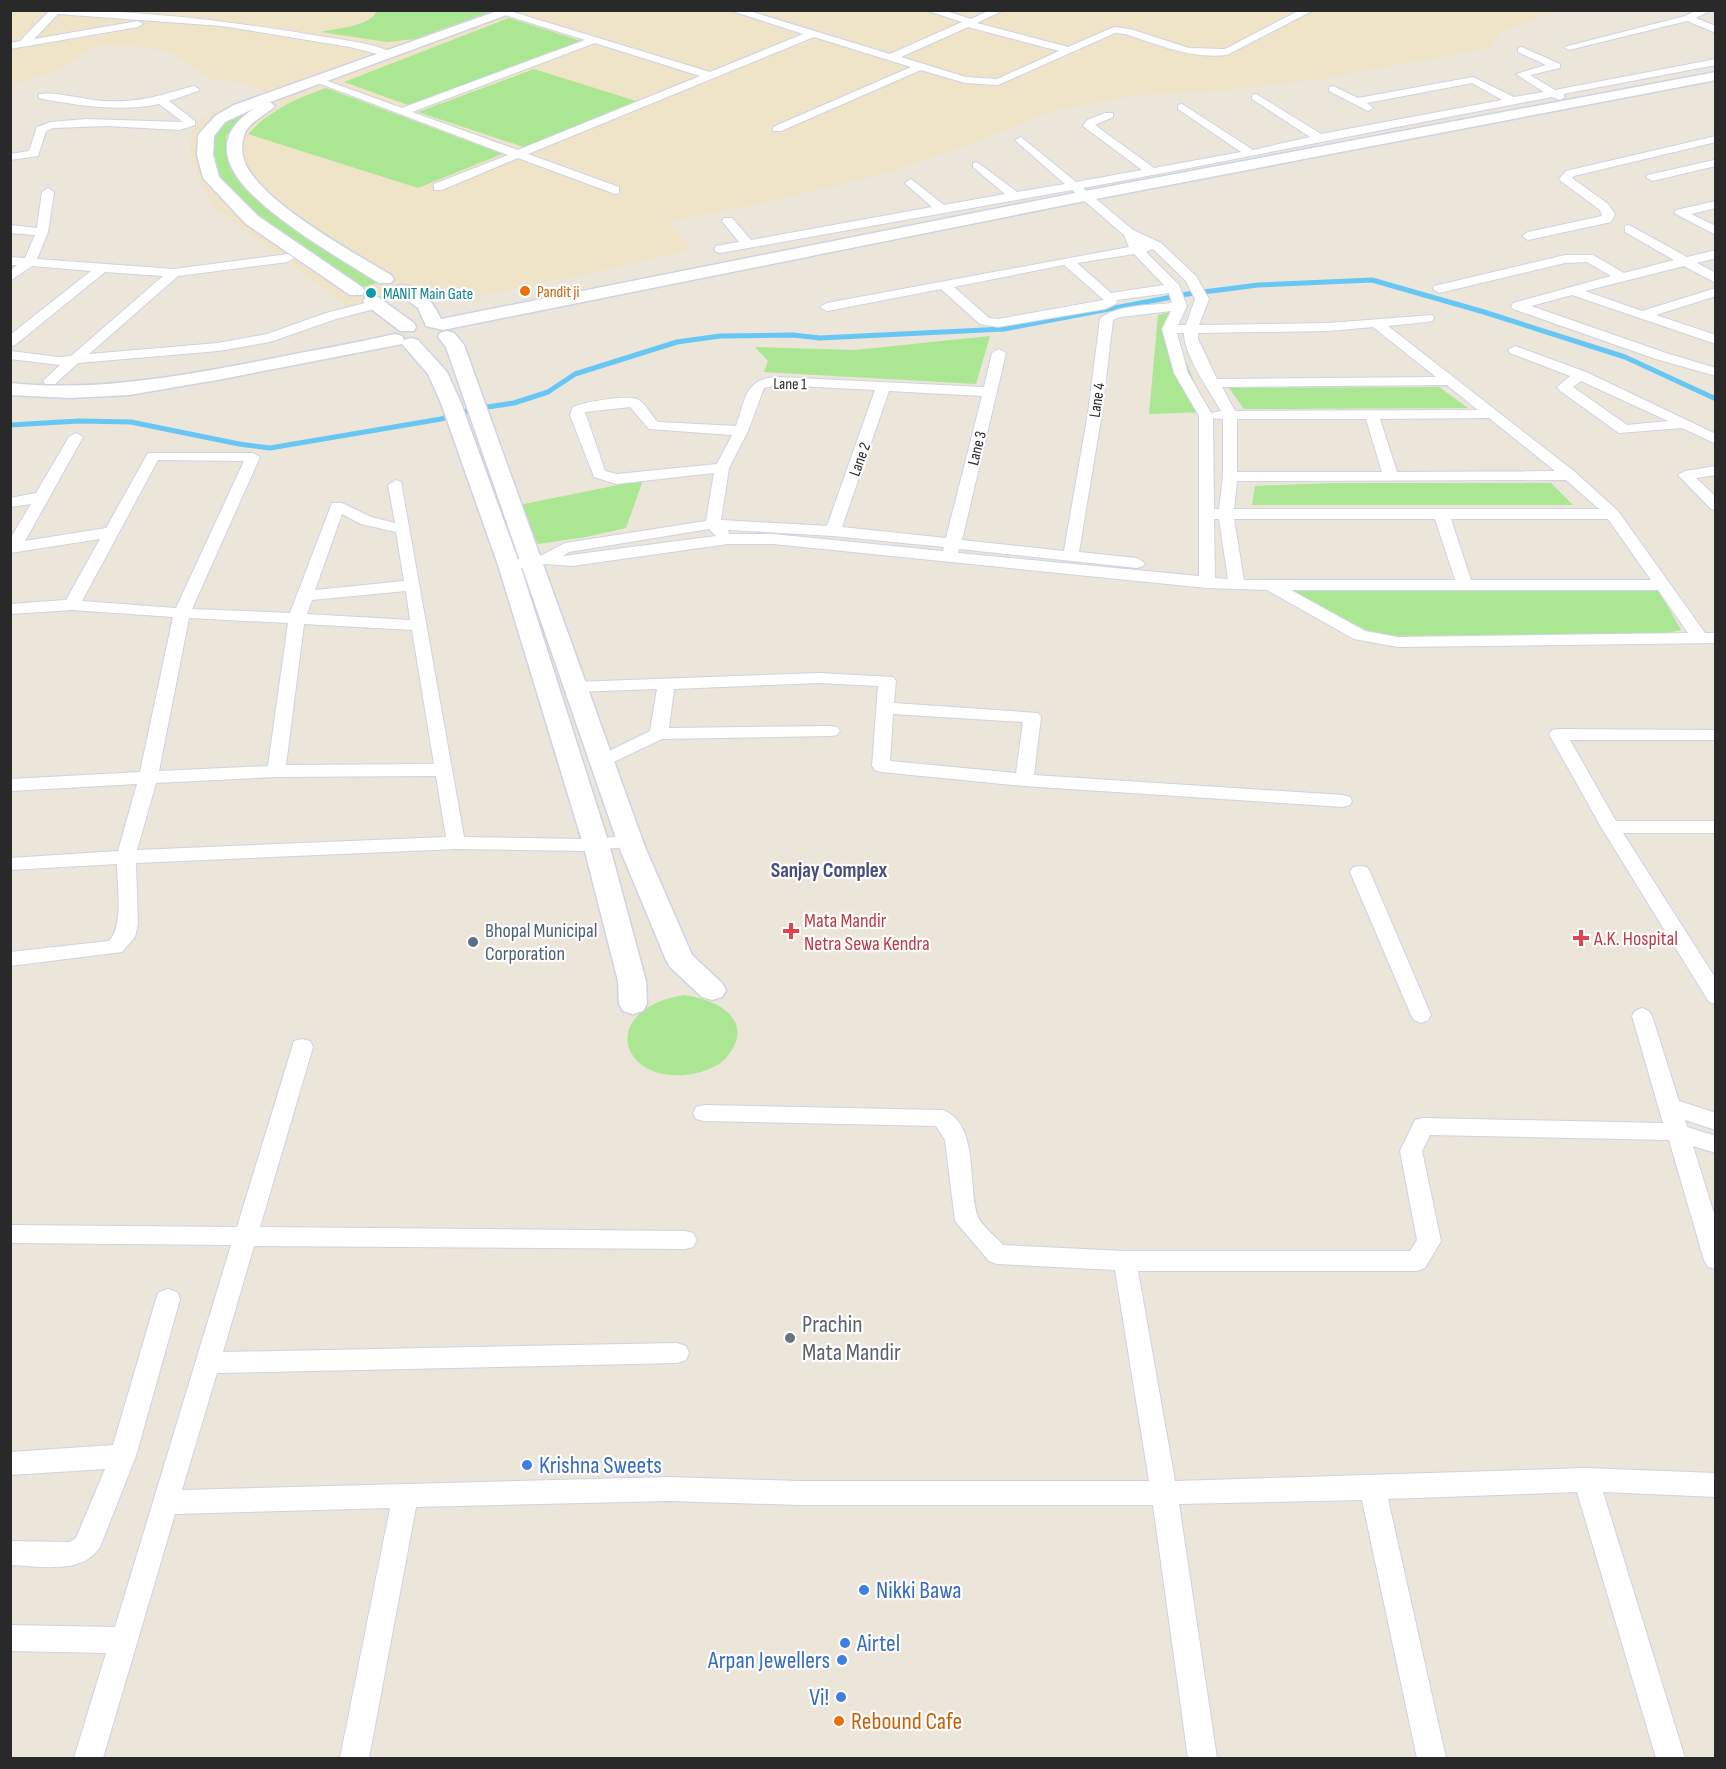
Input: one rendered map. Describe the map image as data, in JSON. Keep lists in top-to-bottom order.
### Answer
{
  "streets": {
    "street": [
      "Lane 1",
      "Lane 4",
      "Lane 3",
      "Lane 2"
    ]
  },
  "crossings": [
    ["Lane 1", "Lane 3"],
    ["Lane 1", "Lane 2"]
  ],
  "districts": ["Sanjay Complex"],
  "places": {
    "other": [
      "Pandit ji",
      "MANIT Main Gate",
      "Bhopal Municipal Corporation",
      "Prachin Mata Mandir",
      "Krishna Sweets",
      "Nikki Bawa",
      "Airtel",
      "Arpan Jewellers",
      "Vi!",
      "Rebound Cafe"
    ],
    "health": ["Mata Mandir Netra Sewa Kendra", "A.K. Hospital"]
  }
}
